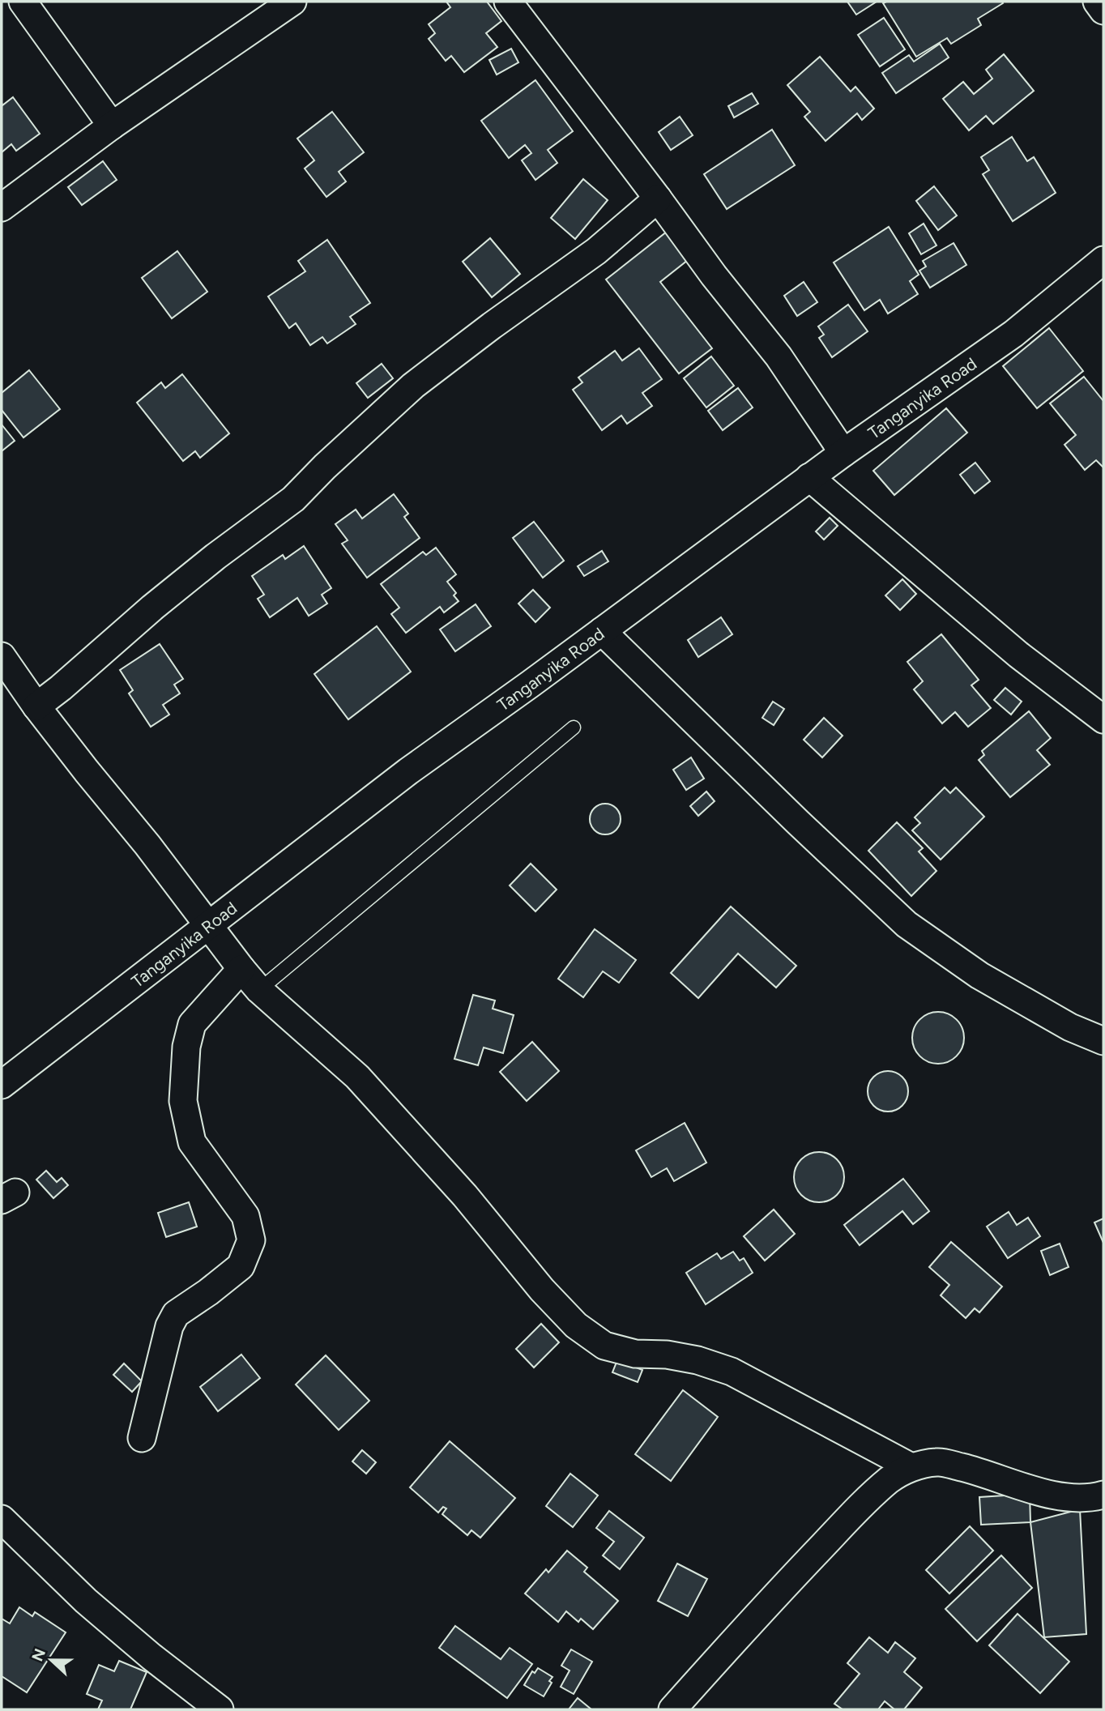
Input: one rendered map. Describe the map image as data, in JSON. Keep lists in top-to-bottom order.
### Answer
{
  "streets": {
    "street": ["Tanganyika Road"]
  },
  "north": "left"
}
